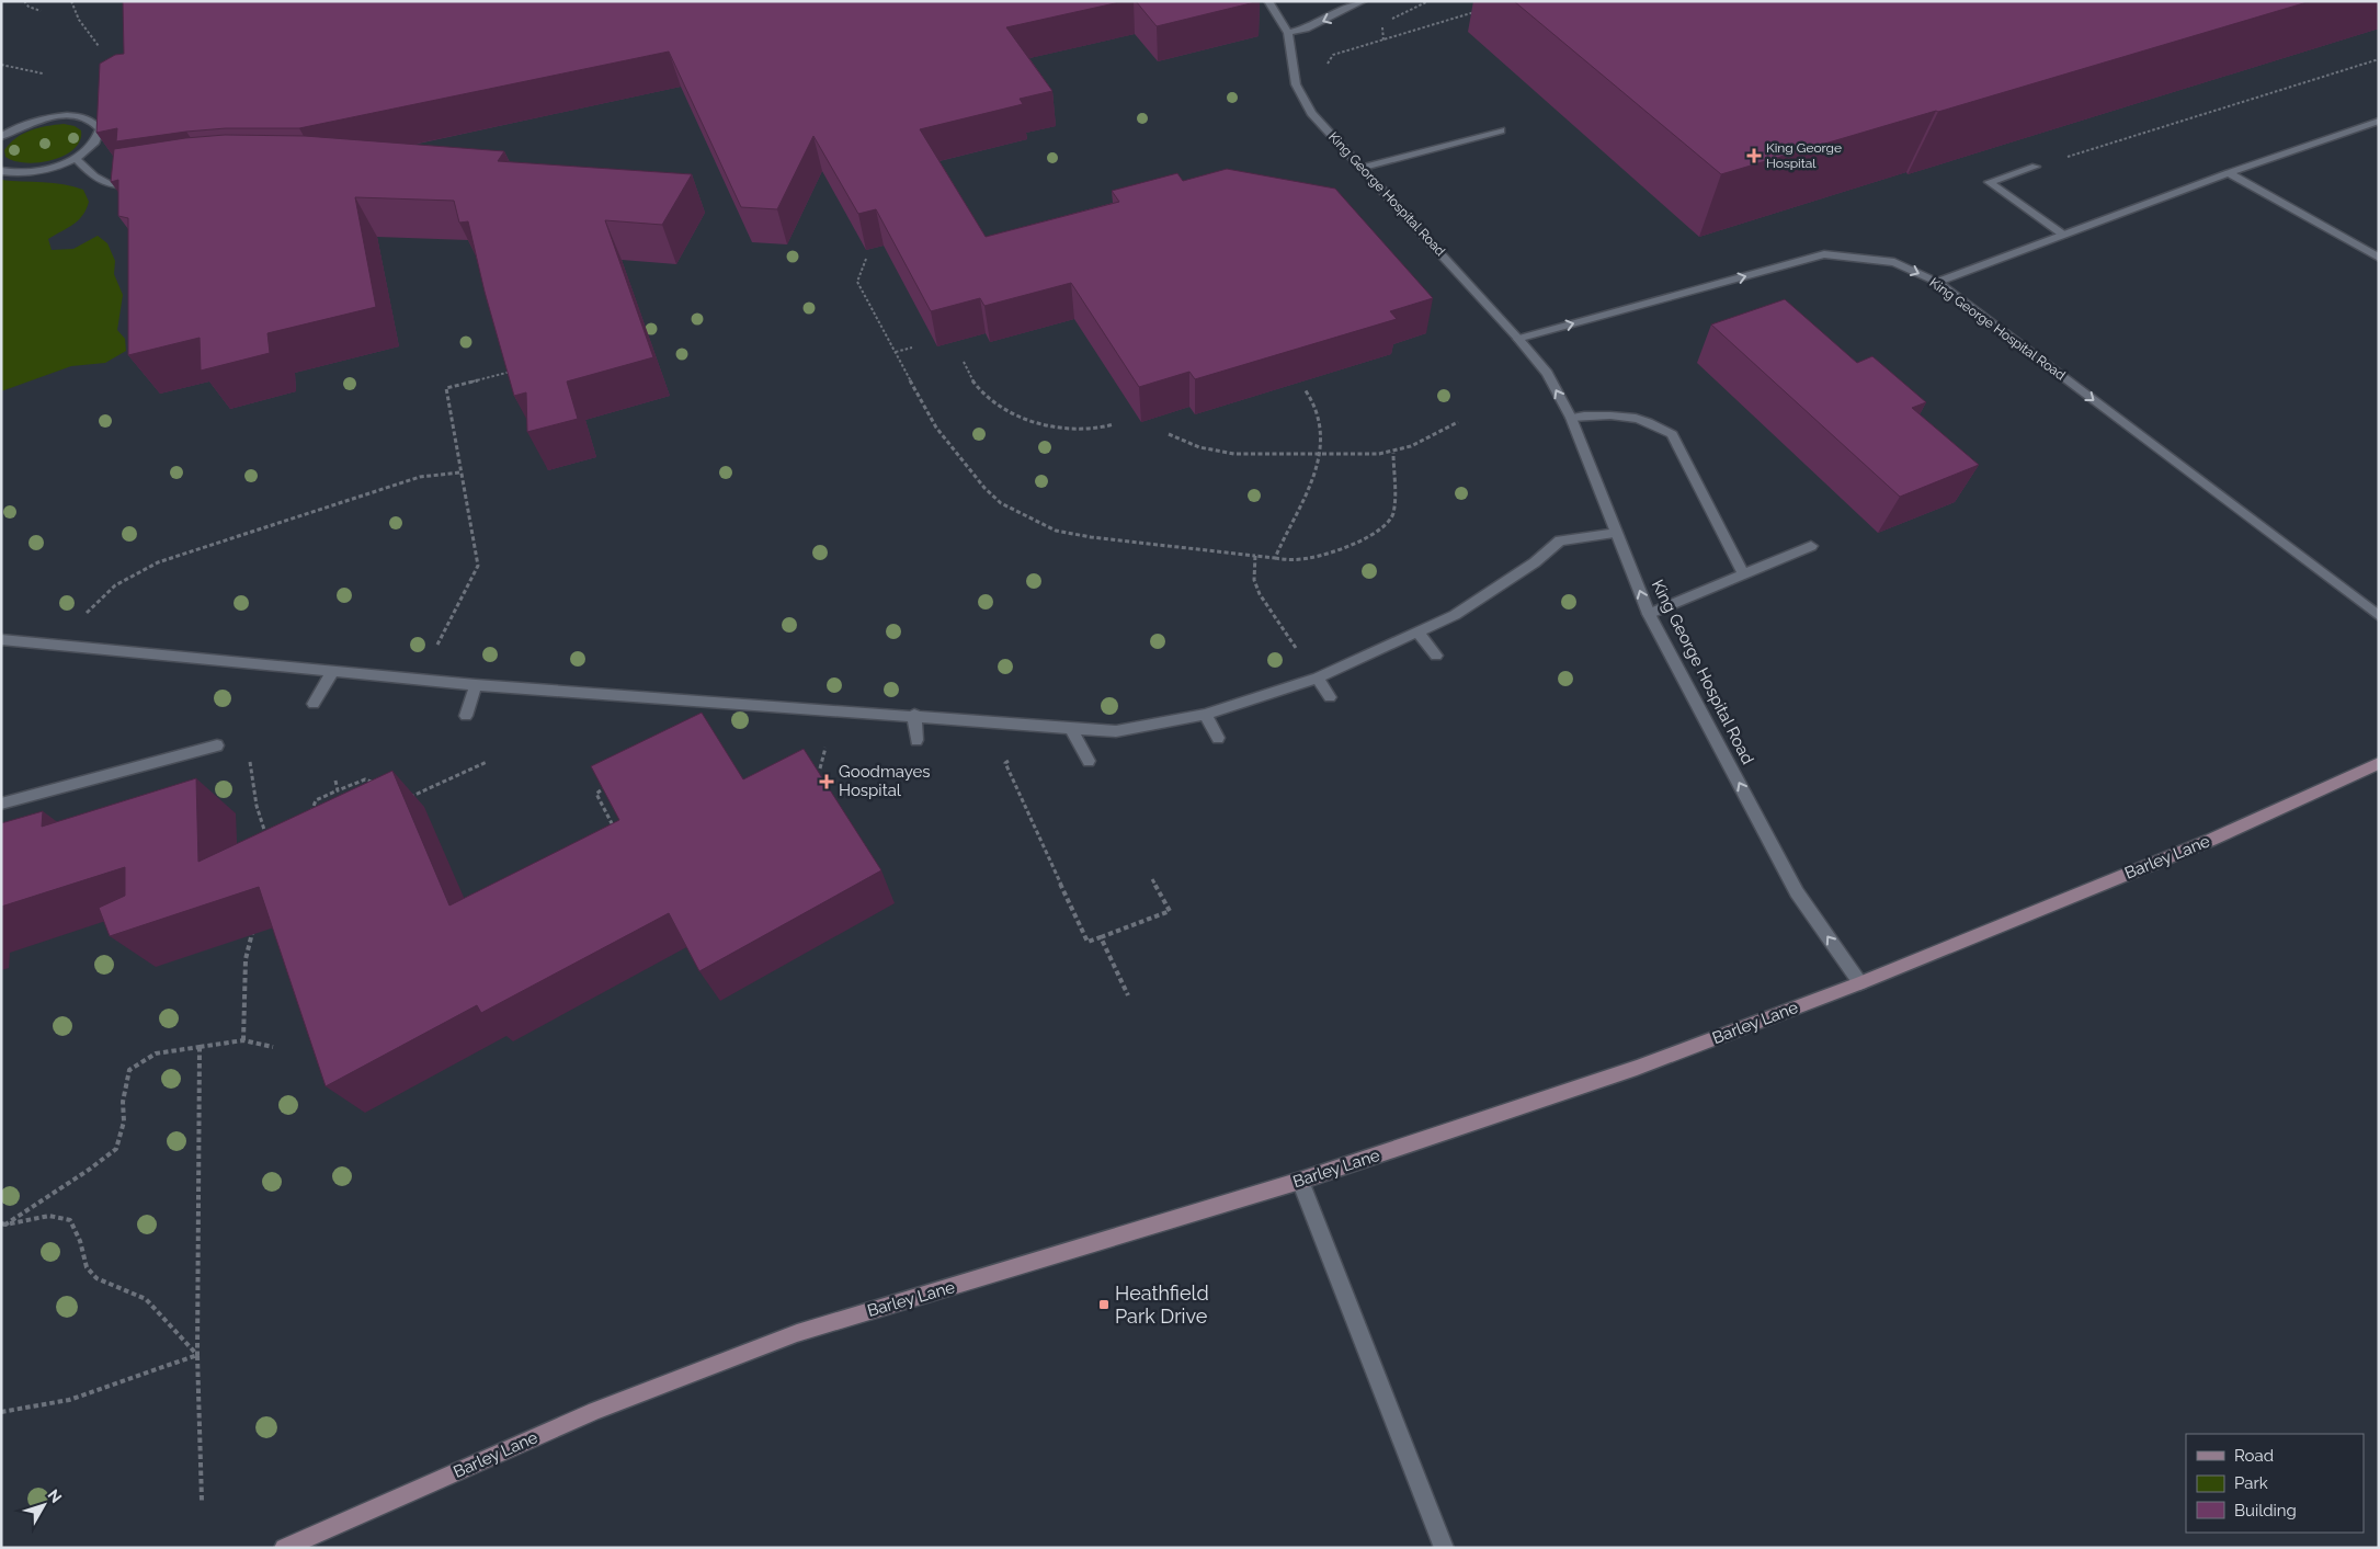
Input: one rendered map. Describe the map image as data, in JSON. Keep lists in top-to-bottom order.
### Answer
{
  "streets": {
    "main road": ["Barley Lane"],
    "street": ["King George Hospital Road"]
  },
  "crossings": [
    ["King George Hospital Road", "Barley Lane"]
  ],
  "places": {
    "health": ["King George Hospital", "Goodmayes Hospital"],
    "transit": ["Heathfield Park Drive"]
  },
  "legend": ["Road", "Park", "Building"],
  "north": "top right"
}
